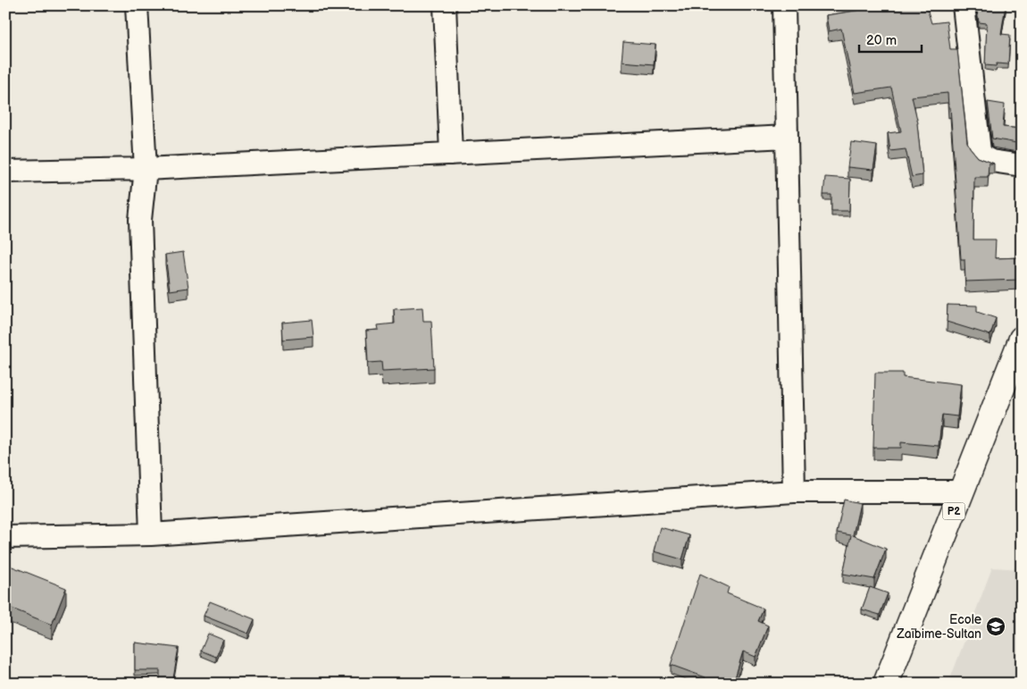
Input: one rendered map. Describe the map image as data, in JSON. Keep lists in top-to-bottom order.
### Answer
{
  "streets": {
    "main road": ["P2"]
  },
  "places": {
    "school or university": ["Ecole Zaïbime-Sultan"]
  },
  "scale_bar": "20 m"
}
